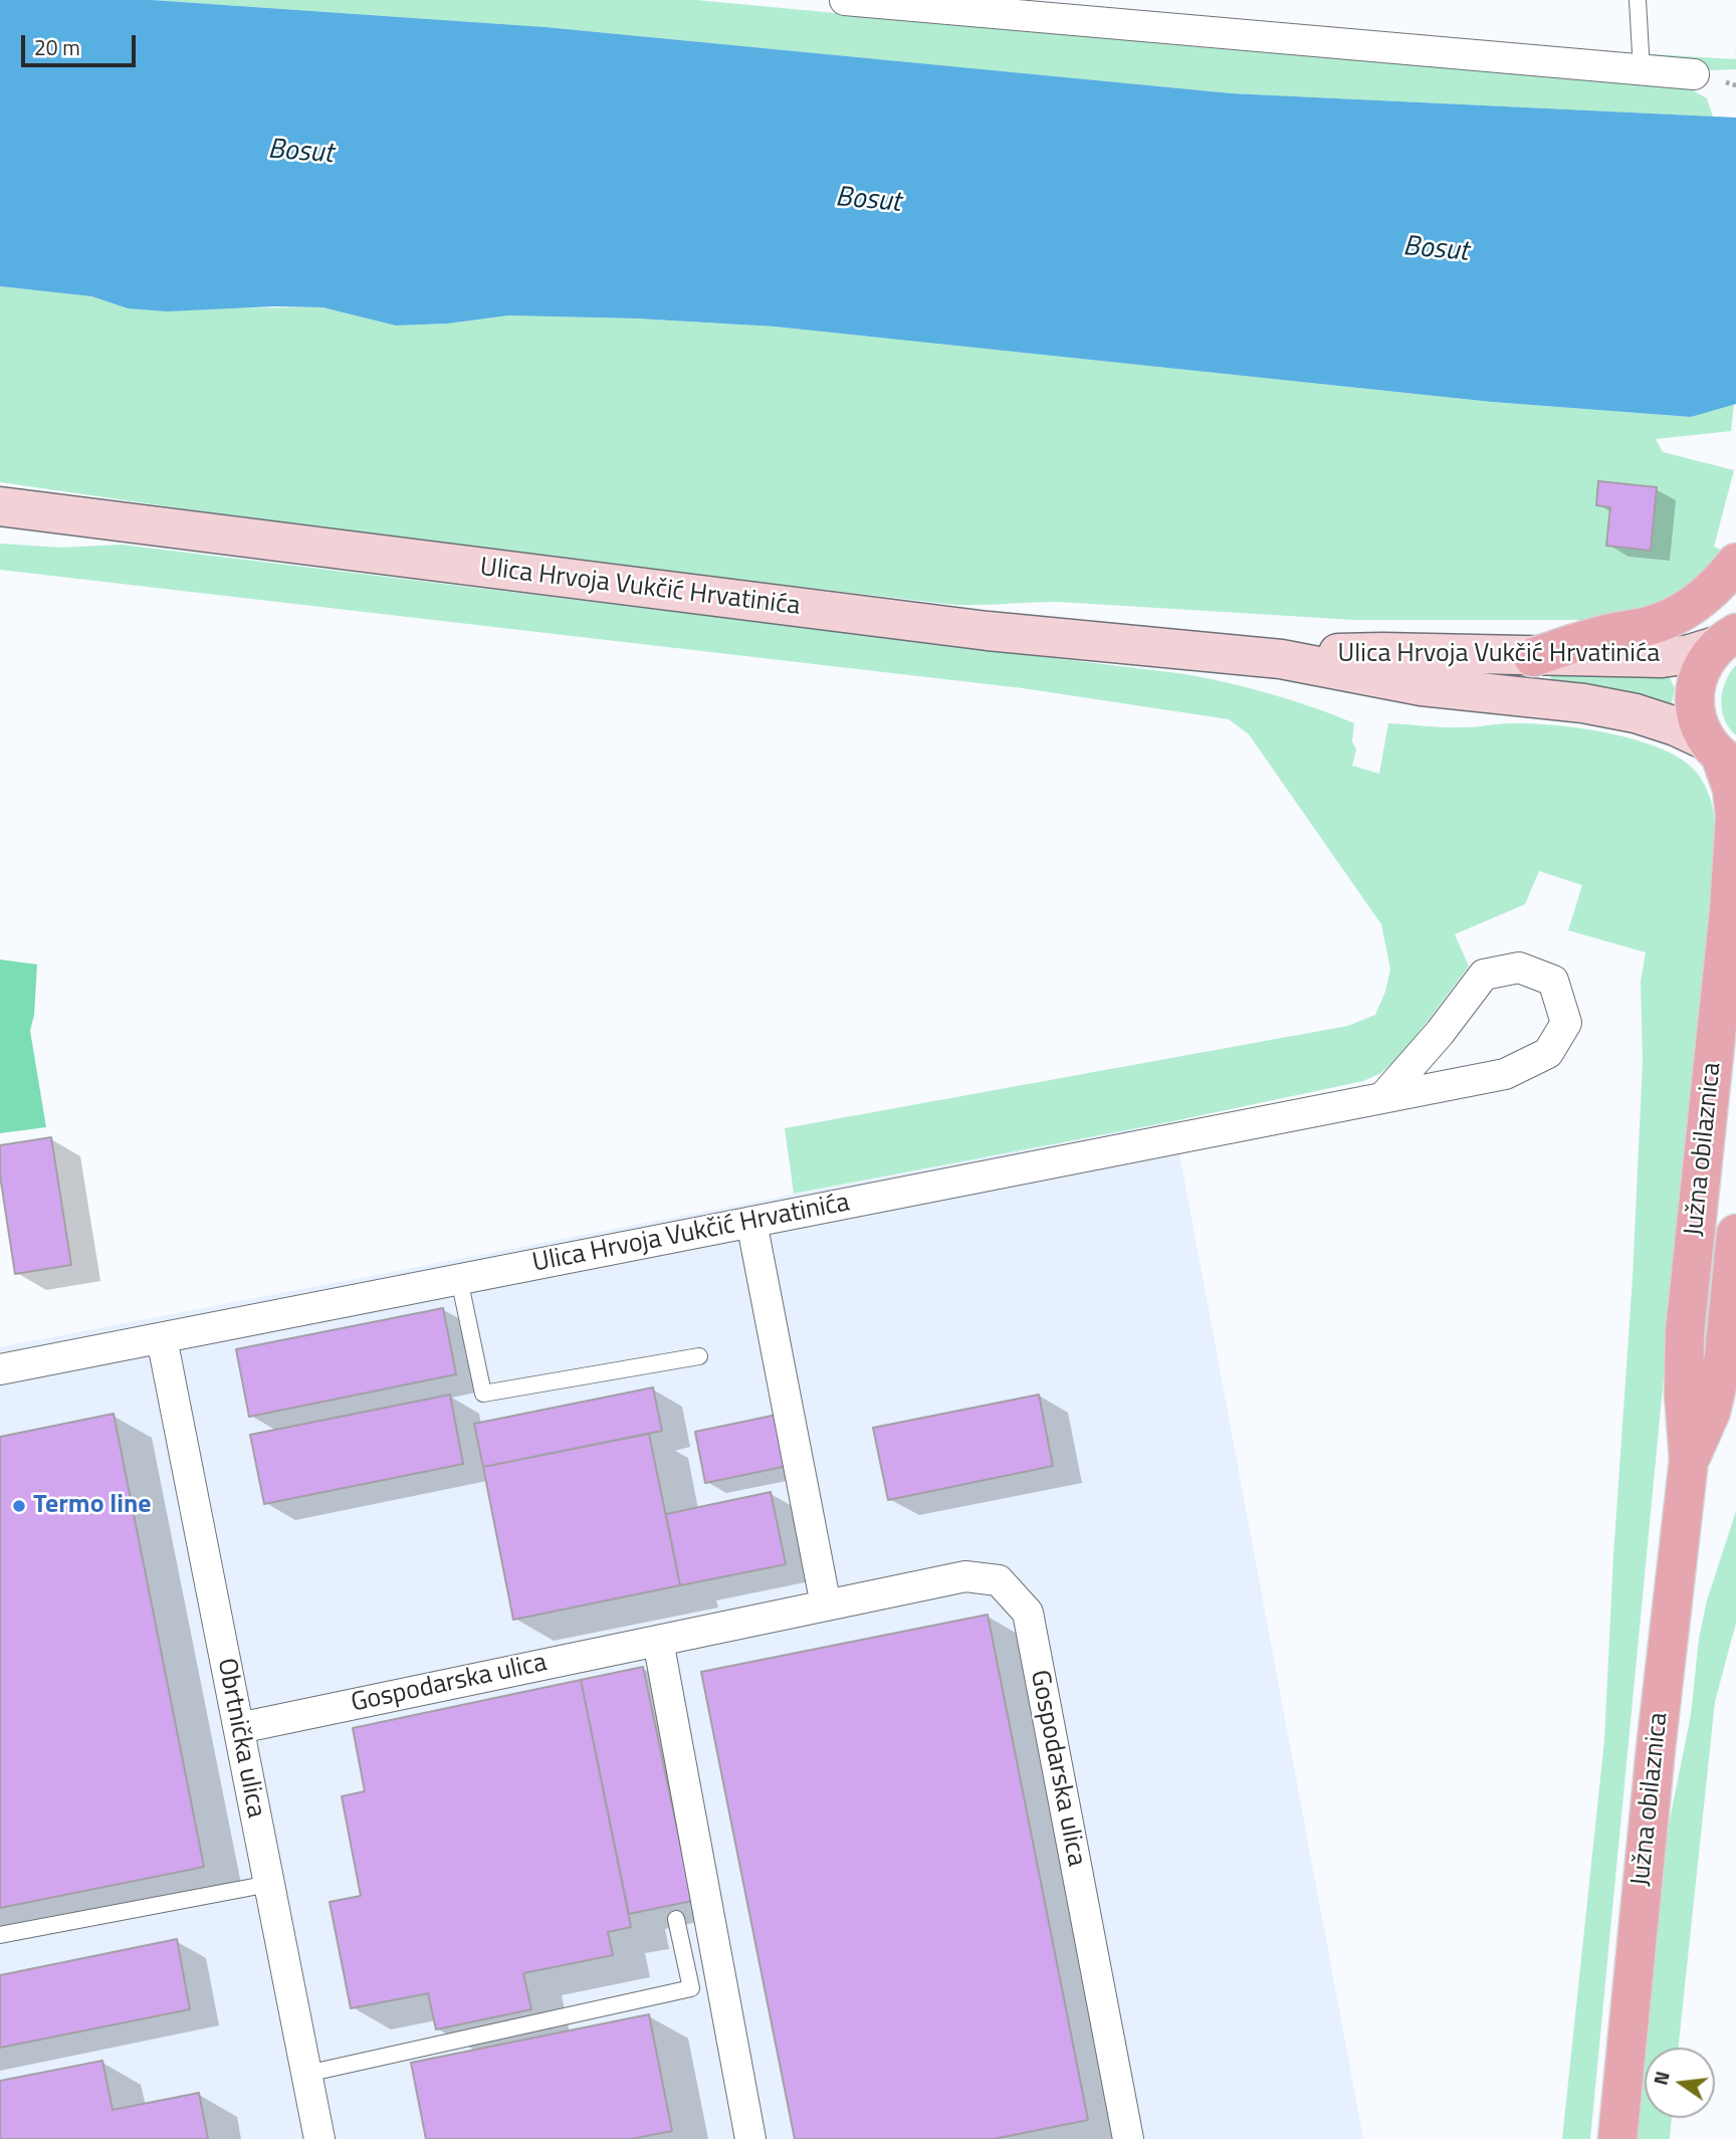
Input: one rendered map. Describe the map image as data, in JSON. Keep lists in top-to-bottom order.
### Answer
{
  "streets": {
    "main road": ["Ulica Hrvoja Vukčić Hrvatinića", "Južna obilaznica"],
    "street": ["Gospodarska ulica", "Obrtnička ulica"]
  },
  "crossings": [
    ["Ulica Hrvoja Vukčić Hrvatinića", "Južna obilaznica"],
    ["Ulica Hrvoja Vukčić Hrvatinića", "Obrtnička ulica"],
    ["Gospodarska ulica", "Obrtnička ulica"]
  ],
  "water": ["Bosut"],
  "places": ["Termo line"],
  "scale_bar": "20 m",
  "north": "left"
}
